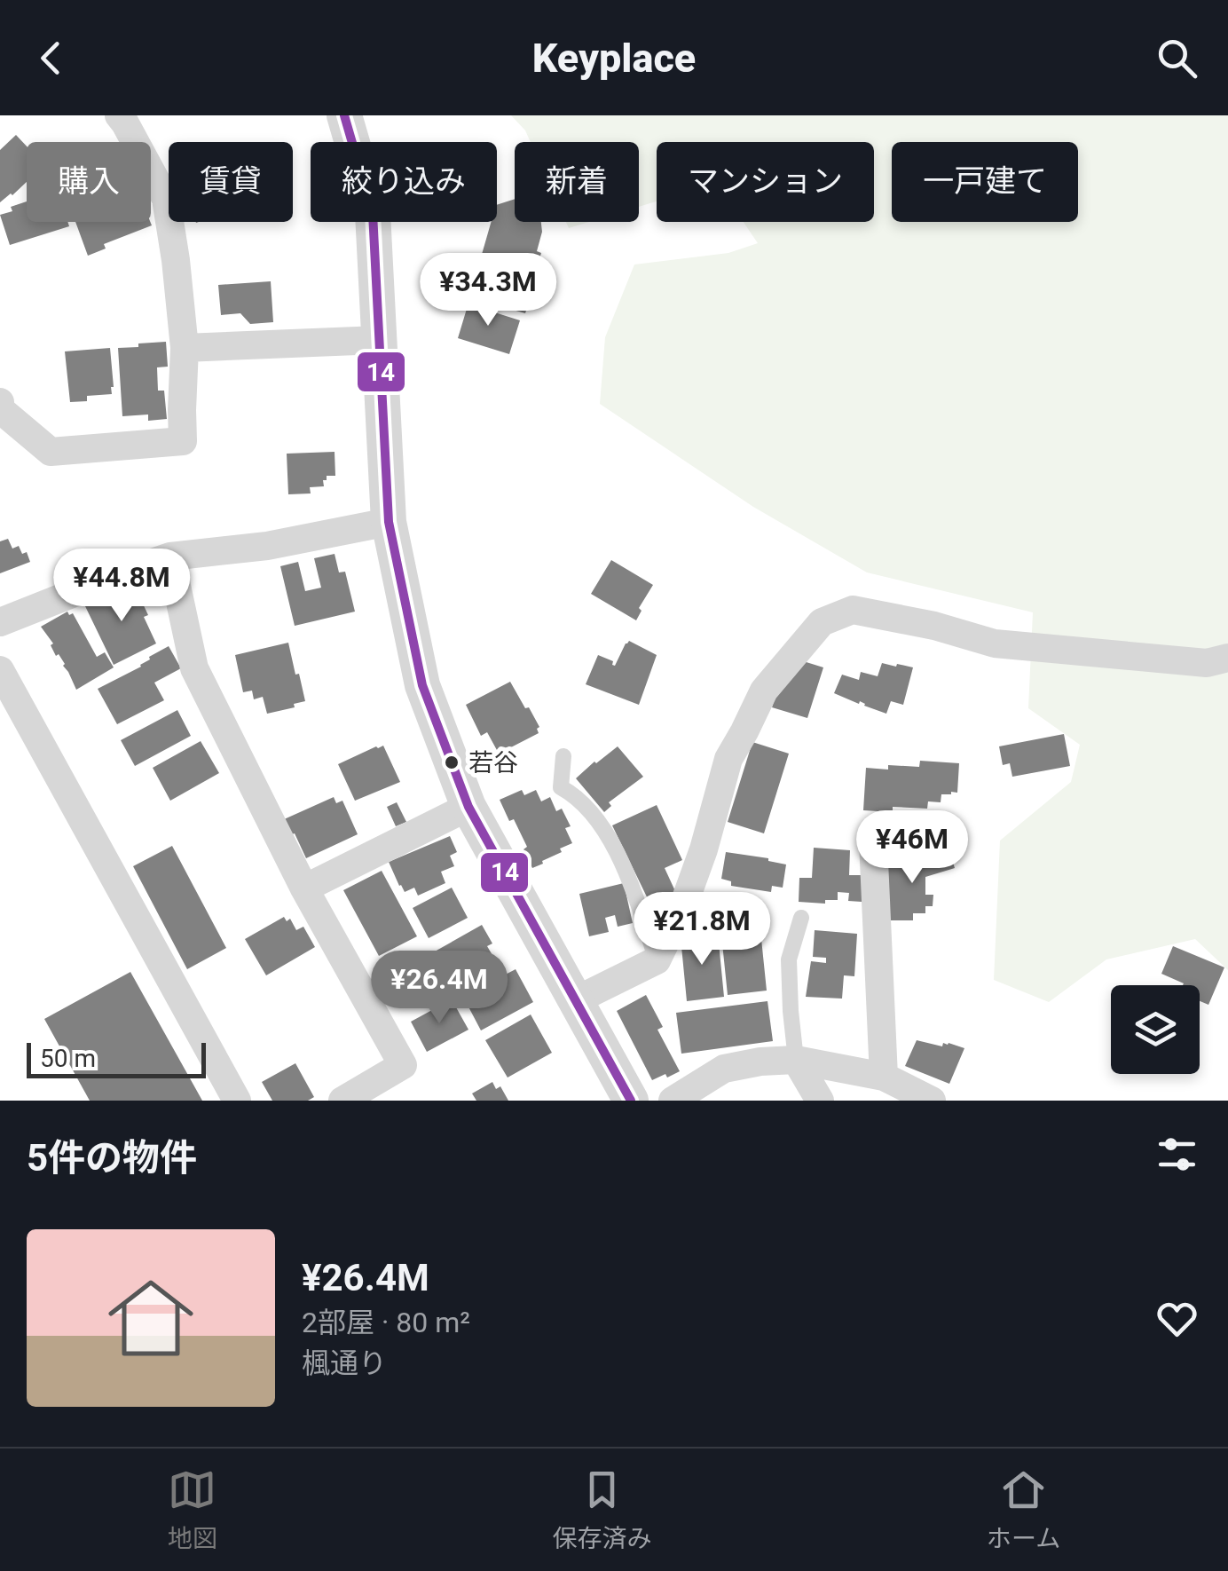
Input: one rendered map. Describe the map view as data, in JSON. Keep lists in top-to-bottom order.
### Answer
{
  "places": ["若谷"],
  "lines": ["transit line 14"],
  "scale_bar": "50 m",
  "page": {
    "header": "Keyplace",
    "chip": [
      "購入",
      "賃貸",
      "絞り込み",
      "新着",
      "マンション",
      "一戸建て"
    ],
    "price": [
      "¥34.3M",
      "¥44.8M",
      "¥46M",
      "¥21.8M",
      "¥26.4M"
    ],
    "scale": "50 m",
    "heading": "5件の物件",
    "list": [
      {
        "name": "¥26.4M",
        "note": "2部屋 · 80 m² · 楓通り"
      }
    ],
    "tabs": ["地図", "保存済み", "ホーム"]
  }
}
